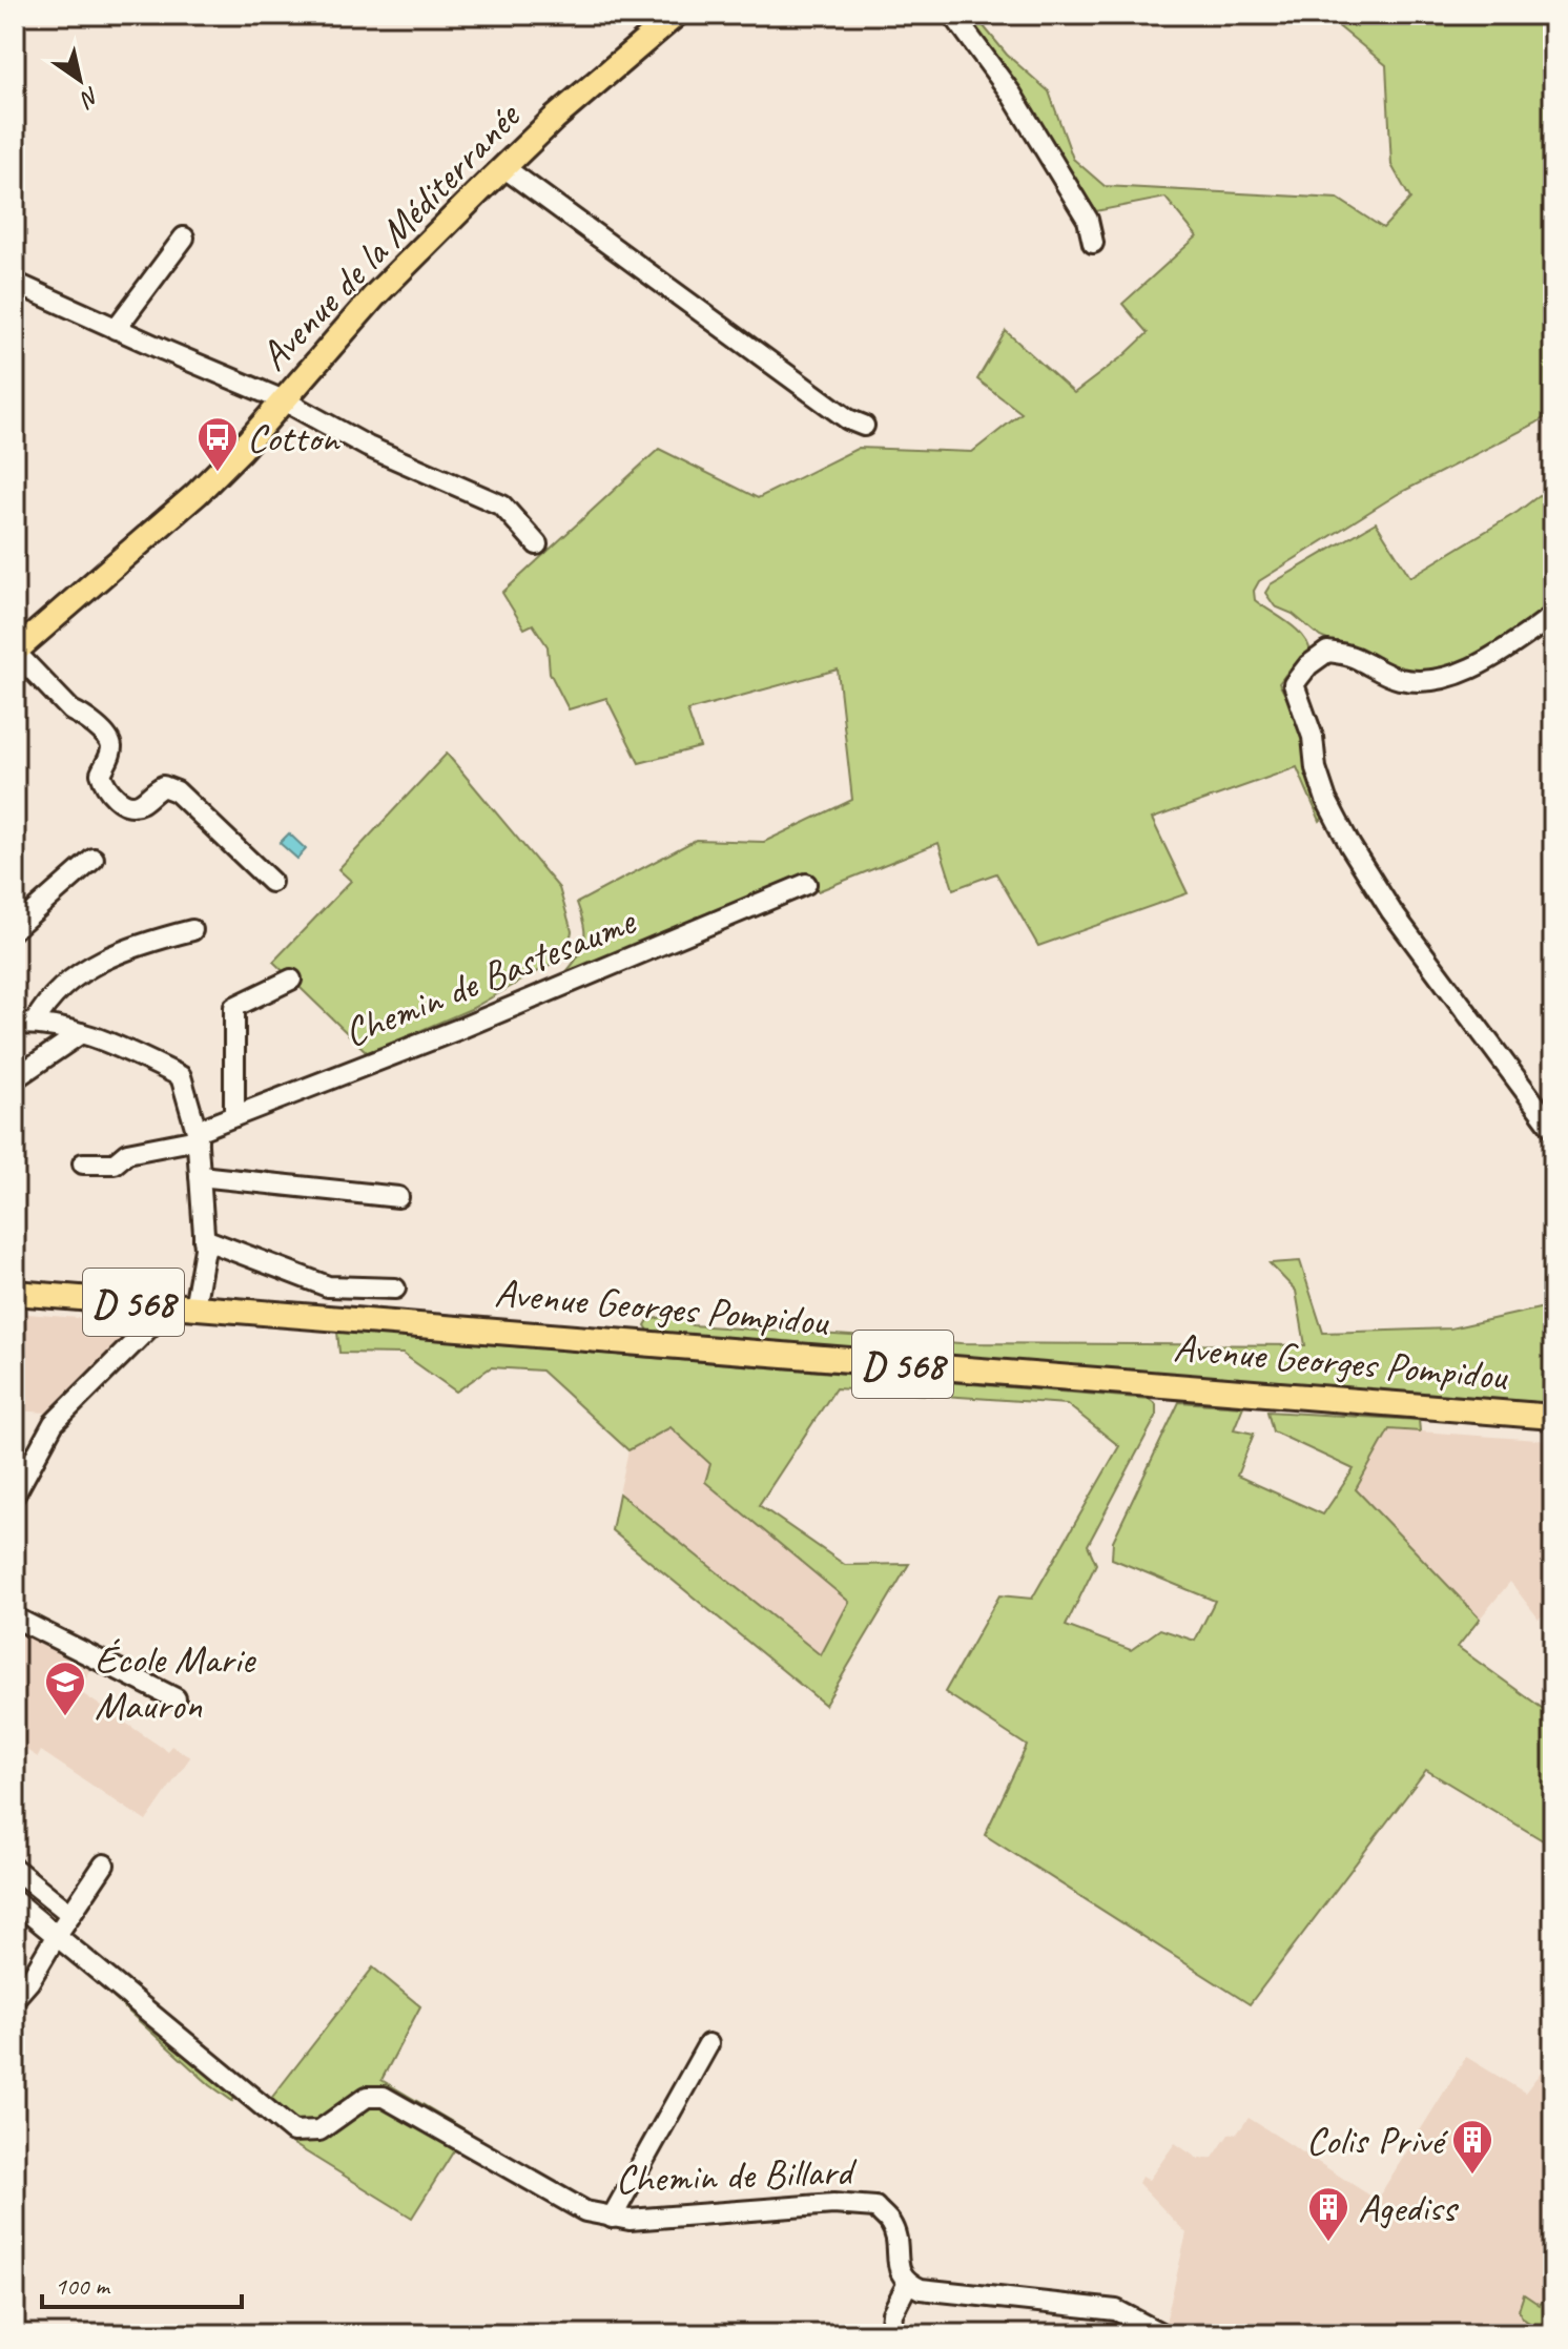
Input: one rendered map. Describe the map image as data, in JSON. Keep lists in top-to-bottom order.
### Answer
{
  "streets": {
    "main road": ["Avenue de la Méditerranée", "D 568", "Avenue Georges Pompidou"],
    "street": ["Chemin de Bastesaume", "Chemin de Billard"]
  },
  "places": {
    "bus stop": ["Cotton"],
    "school or university": ["École Marie Mauron"],
    "building": ["Colis Privé", "Agediss"]
  },
  "scale_bar": "100 m",
  "north": "bottom right"
}
